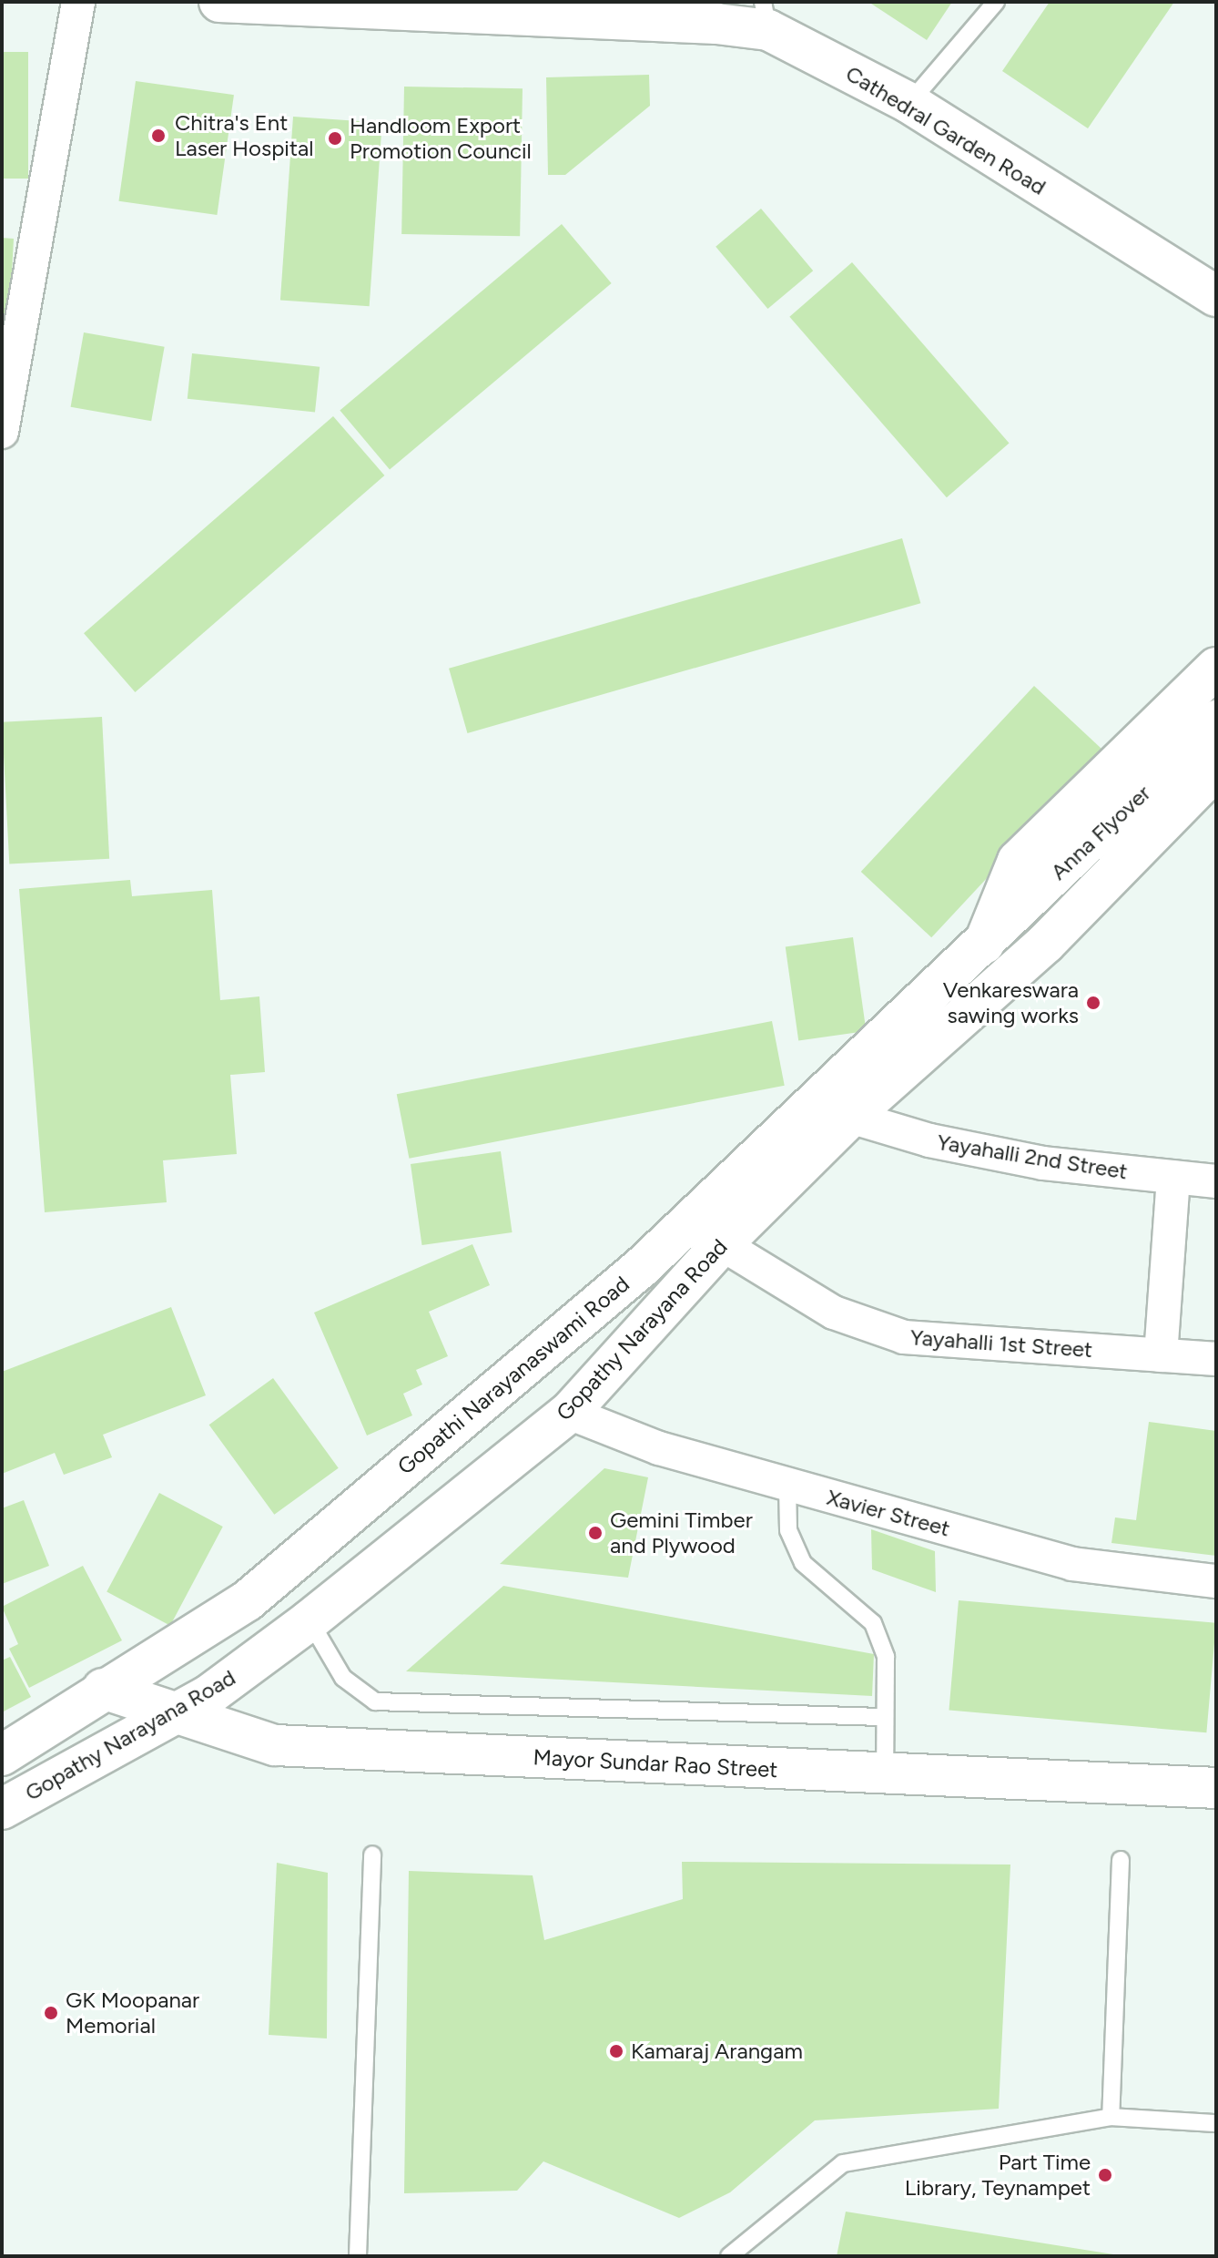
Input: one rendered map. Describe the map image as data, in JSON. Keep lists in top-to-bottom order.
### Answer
{
  "streets": {
    "main road": [
      "Cathedral Garden Road",
      "Anna Flyover",
      "Gopathy Narayana Road",
      "Gopathi Narayanaswami Road",
      "Mayor Sundar Rao Street"
    ],
    "street": ["Yayahalli 2nd Street", "Yayahalli 1st Street", "Xavier Street"]
  },
  "crossings": [
    ["Anna Flyover", "Gopathi Narayanaswami Road"],
    ["Yayahalli 2nd Street", "Gopathy Narayana Road"],
    ["Gopathy Narayana Road", "Yayahalli 1st Street"],
    ["Gopathy Narayana Road", "Xavier Street"],
    ["Gopathy Narayana Road", "Mayor Sundar Rao Street"],
    ["Gopathi Narayanaswami Road", "Mayor Sundar Rao Street"]
  ],
  "places": [
    "Chitra's Ent Laser Hospital",
    "Handloom Export Promotion Council",
    "Venkareswara sawing works",
    "Gemini Timber and Plywood",
    "GK Moopanar Memorial",
    "Kamaraj Arangam",
    "Part Time Library, Teynampet"
  ]
}
